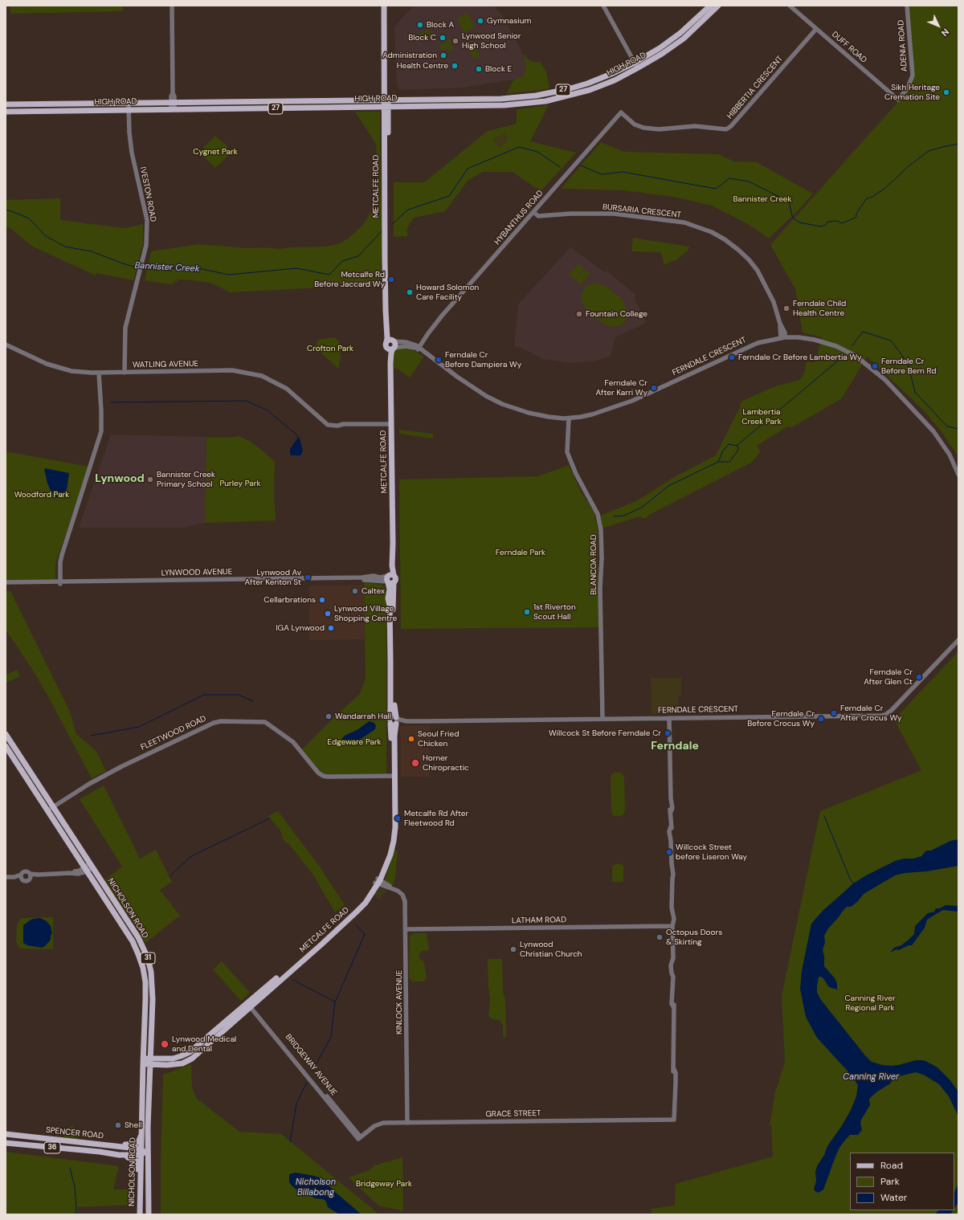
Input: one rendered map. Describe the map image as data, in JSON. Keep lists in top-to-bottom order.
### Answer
{
  "streets": {
    "main road": [
      "HIGH ROAD",
      "27",
      "METCALFE ROAD",
      "NICHOLSON ROAD",
      "31",
      "SPENCER ROAD",
      "36"
    ],
    "street": [
      "ADENIA ROAD",
      "DUFF ROAD",
      "HIBBERTIA CRESCENT",
      "IVESTON ROAD",
      "BURSARIA CRESCENT",
      "HYBANTHUS ROAD",
      "FERNDALE CRESCENT",
      "WATLING AVENUE",
      "BLANCOA ROAD",
      "LYNWOOD AVENUE",
      "FLEETWOOD ROAD",
      "LATHAM ROAD",
      "KINLOCK AVENUE",
      "BRIDGEWAY AVENUE",
      "GRACE STREET"
    ]
  },
  "crossings": [
    ["ADENIA ROAD", "DUFF ROAD"],
    ["DUFF ROAD", "HIBBERTIA CRESCENT"],
    ["HIGH ROAD", "METCALFE ROAD"],
    ["HIGH ROAD", "IVESTON ROAD"],
    ["HIBBERTIA CRESCENT", "HYBANTHUS ROAD"],
    ["METCALFE ROAD", "FERNDALE CRESCENT"],
    ["METCALFE ROAD", "WATLING AVENUE"],
    ["METCALFE ROAD", "LYNWOOD AVENUE"],
    ["METCALFE ROAD", "FLEETWOOD ROAD"],
    ["METCALFE ROAD", "NICHOLSON ROAD"],
    ["METCALFE ROAD", "KINLOCK AVENUE"],
    ["METCALFE ROAD", "BRIDGEWAY AVENUE"],
    ["IVESTON ROAD", "WATLING AVENUE"],
    ["BURSARIA CRESCENT", "HYBANTHUS ROAD"],
    ["BURSARIA CRESCENT", "FERNDALE CRESCENT"],
    ["HYBANTHUS ROAD", "FERNDALE CRESCENT"],
    ["FERNDALE CRESCENT", "BLANCOA ROAD"],
    ["FLEETWOOD ROAD", "NICHOLSON ROAD"],
    ["NICHOLSON ROAD", "SPENCER ROAD"],
    ["NICHOLSON ROAD", "36"],
    ["LATHAM ROAD", "KINLOCK AVENUE"],
    ["LATHAM ROAD", "GRACE STREET"],
    ["KINLOCK AVENUE", "GRACE STREET"],
    ["BRIDGEWAY AVENUE", "GRACE STREET"],
    ["SPENCER ROAD", "36"]
  ],
  "districts": ["Lynwood", "Ferndale"],
  "water": ["Bannister Creek", "Canning River", "Nicholson Billabong"],
  "parks": [
    "Cygnet Park",
    "Bannister Creek",
    "Crofton Park",
    "Lambertia Creek Park",
    "Purley Park",
    "Woodford Park",
    "Ferndale Park",
    "Edgeware Park",
    "Canning River Regional Park",
    "Bridgeway Park"
  ],
  "places": [
    "Gymnasium",
    "Block A",
    "Block C",
    "Lynwood Senior High School",
    "Administration",
    "Health Centre",
    "Block E",
    "Sikh Heritage Cremation Site",
    "Metcalfe Rd Before Jaccard Wy",
    "Howard Solomon Care Facility",
    "Ferndale Child Health Centre",
    "Fountain College",
    "Ferndale Cr Before Lambertia Wy",
    "Ferndale Cr Before Dampiera Wy",
    "Ferndale Cr Before Bern Rd",
    "Ferndale Cr After Karri Wy",
    "Bannister Creek Primary School",
    "Lynwood Av After Kenton St",
    "Caltex",
    "Cellarbrations",
    "1st Riverton Scout Hall",
    "Lynwood Village Shopping Centre",
    "IGA Lynwood",
    "Ferndale Cr After Glen Ct",
    "Ferndale Cr After Crocus Wy",
    "Wandarrah Hall",
    "Ferndale Cr Before Crocus Wy",
    "Willcock St Before Ferndale Cr",
    "Seoul Fried Chicken",
    "Horner Chiropractic",
    "Metcalfe Rd After Fleetwood Rd",
    "Willcock Street before Liseron Way",
    "Octopus Doors & Skirting",
    "Lynwood Christian Church",
    "Lynwood Medical and Dental",
    "Shell"
  ],
  "legend": ["Road", "Park", "Water"],
  "north": "bottom right"
}
